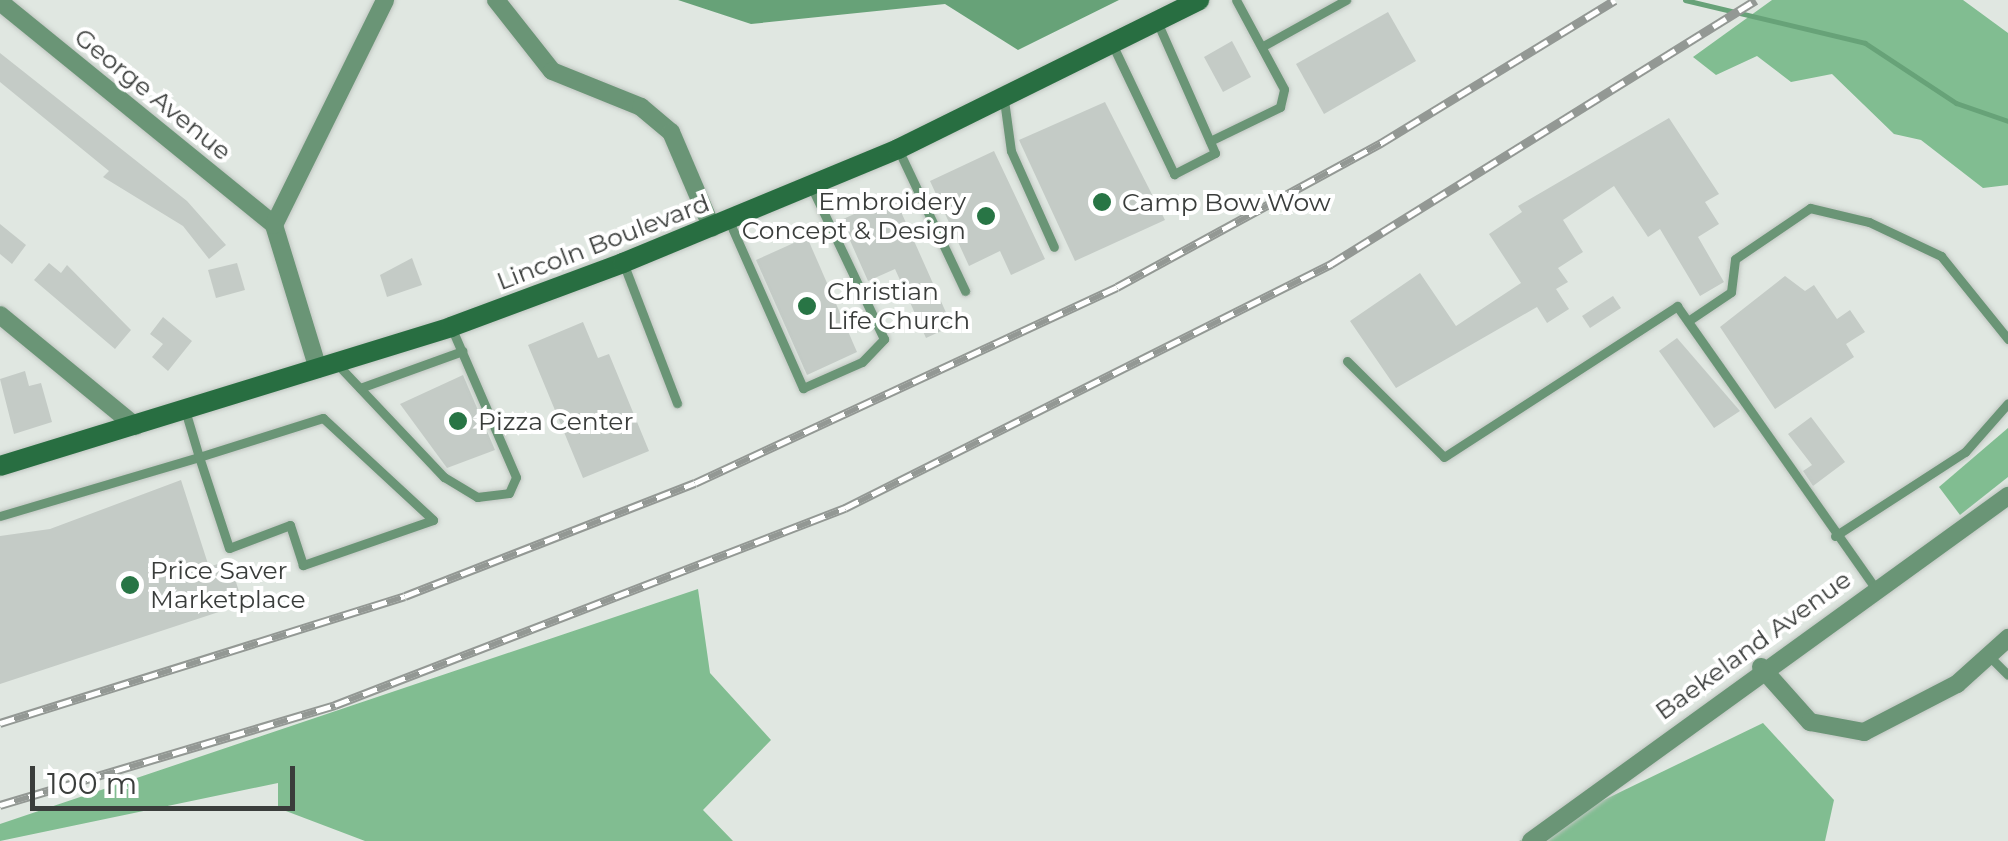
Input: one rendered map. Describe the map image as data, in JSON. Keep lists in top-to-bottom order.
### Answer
{
  "streets": {
    "main road": ["Lincoln Boulevard"],
    "street": ["George Avenue", "Baekeland Avenue"]
  },
  "places": [
    "Camp Bow Wow",
    "Embroidery Concept & Design",
    "Christian Life Church",
    "Pizza Center",
    "Price Saver Marketplace"
  ],
  "scale_bar": "100 m"
}
